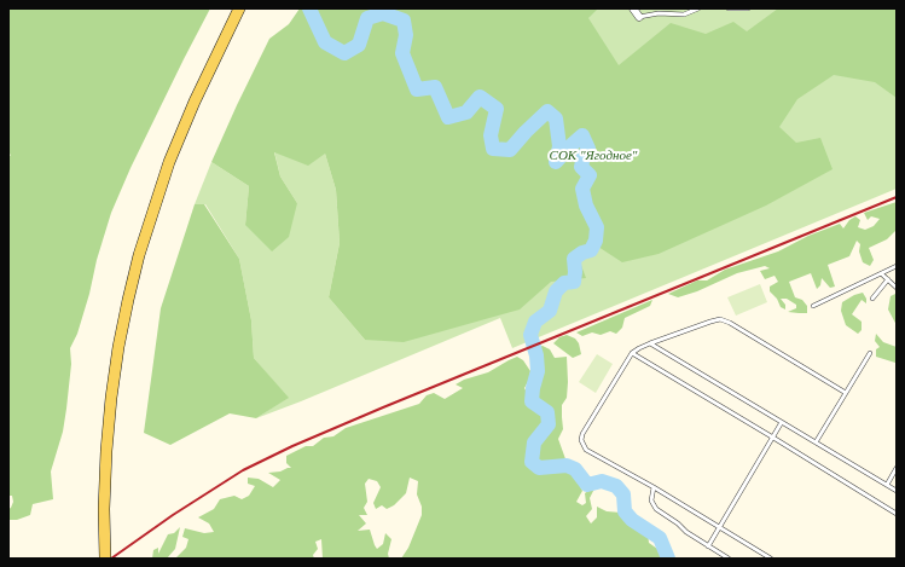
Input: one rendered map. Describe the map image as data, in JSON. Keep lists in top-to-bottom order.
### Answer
{
  "parks": ["СОК \"Ягодное\""]
}
